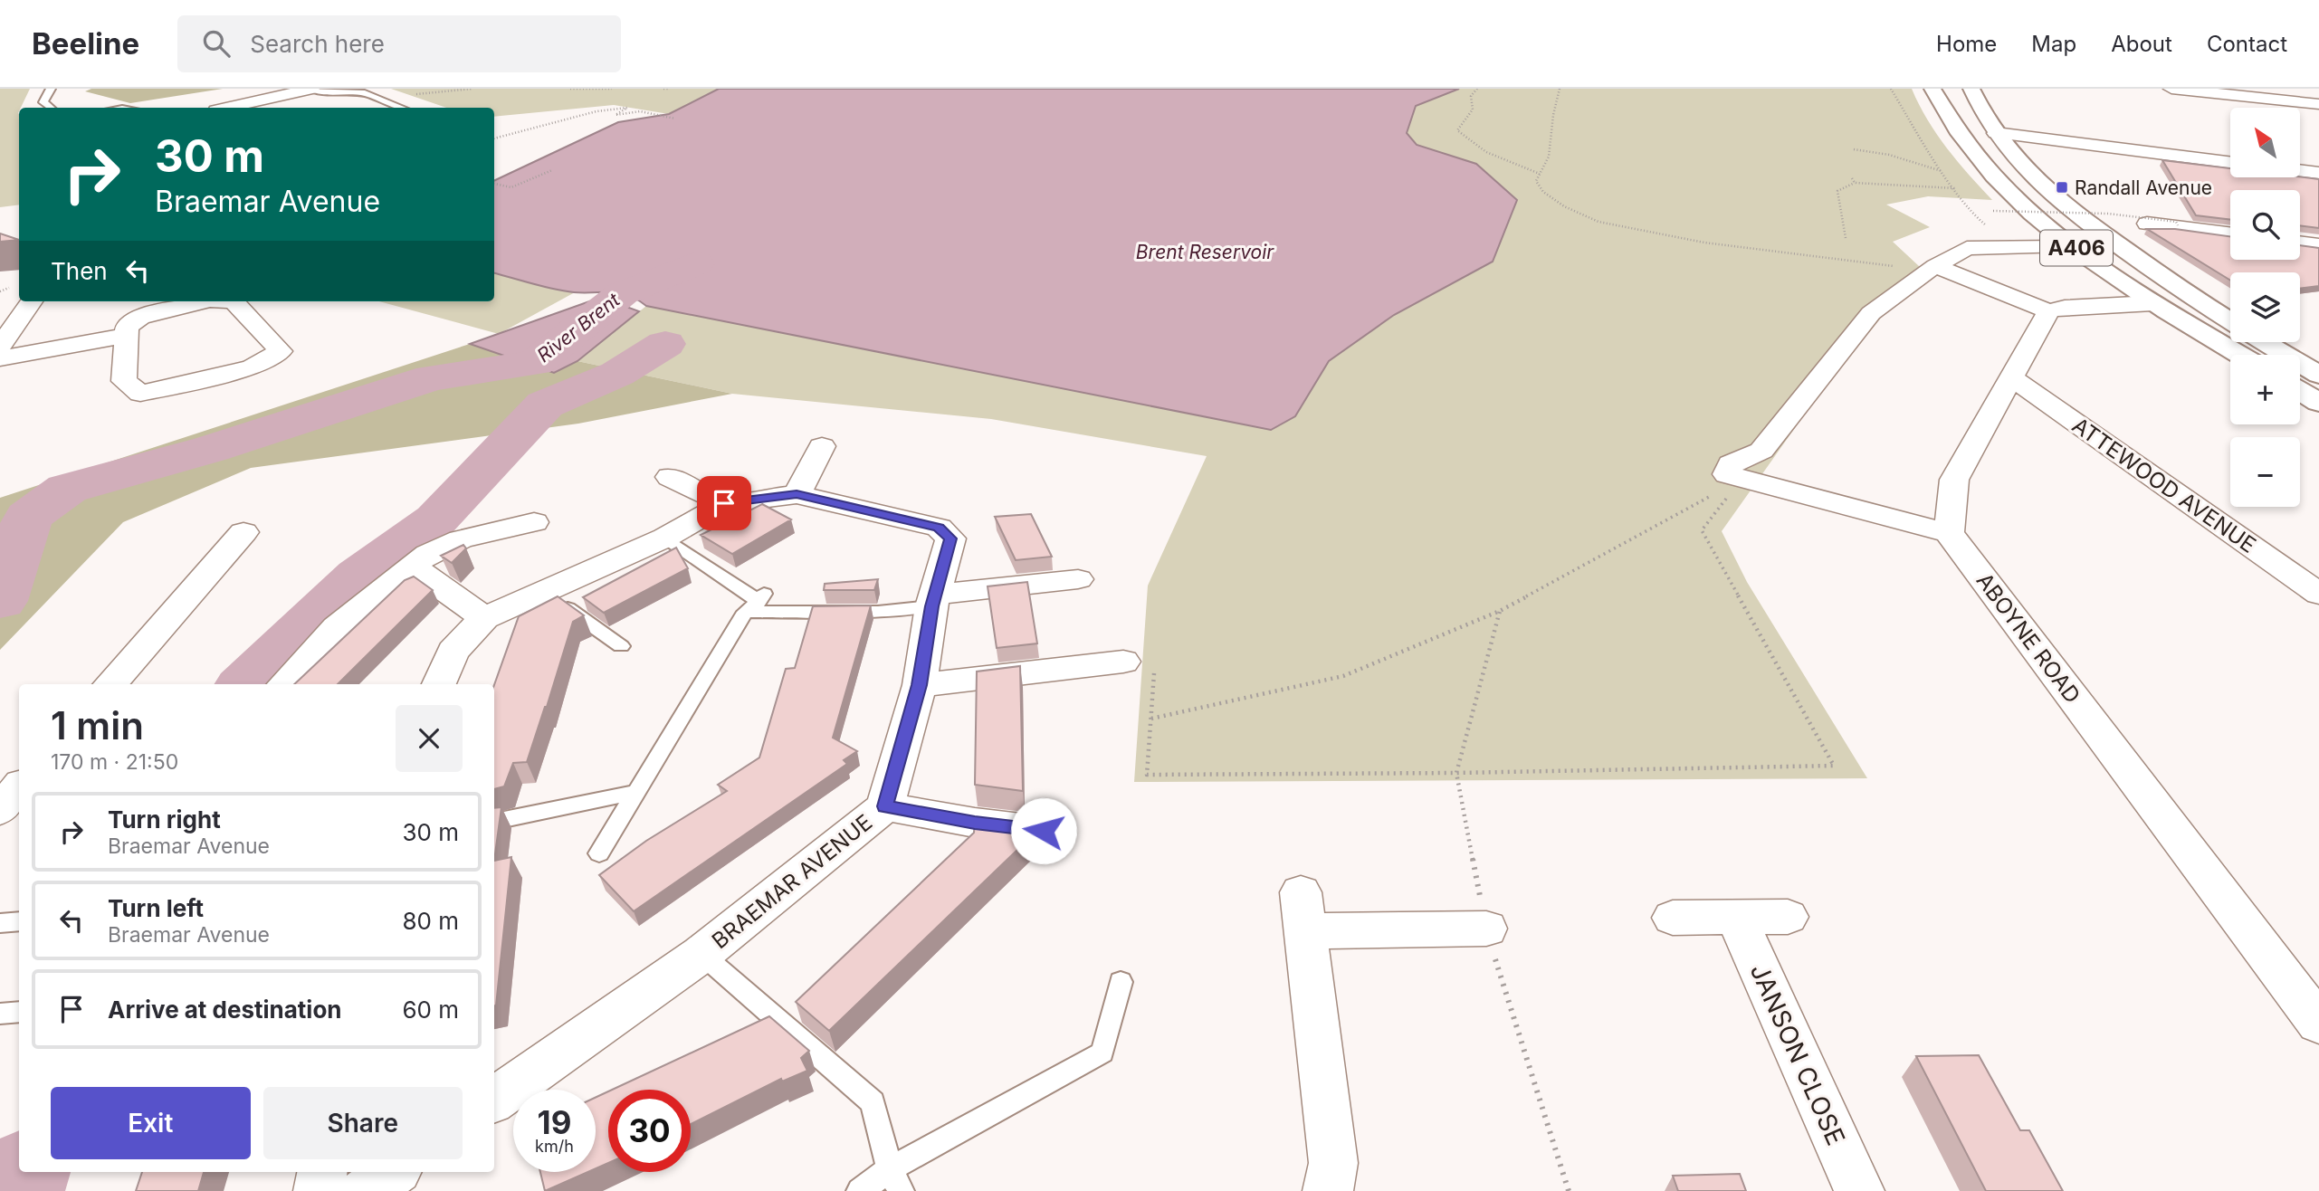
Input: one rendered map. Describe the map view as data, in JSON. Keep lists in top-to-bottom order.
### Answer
{
  "streets": {
    "highway": ["A406"],
    "street": [
      "ATTEWOOD AVENUE",
      "ABOYNE ROAD",
      "BRAEMAR AVENUE",
      "JANSON CLOSE"
    ]
  },
  "water": ["Brent Reservoir", "River Brent"],
  "places": {
    "transit": ["Randall Avenue"]
  },
  "north": "top left",
  "page": {
    "header": "Beeline",
    "search": "Search here",
    "nav": [
      "Home",
      "Map",
      "About",
      "Contact"
    ],
    "map_buttons": ["+", "−"],
    "turn": ["30 m", "Braemar Avenue"],
    "then": "Then",
    "heading": ["1 min", "170 m · 21:50"],
    "list": [
      {
        "name": "Turn right",
        "note": "Braemar Avenue",
        "value": "30 m"
      },
      {
        "name": "Turn left",
        "note": "Braemar Avenue",
        "value": "80 m"
      },
      {
        "name": "Arrive at destination",
        "value": "60 m"
      }
    ],
    "buttons": ["Exit", "Share"],
    "speed": "19 km/h",
    "limit": "30"
  }
}
